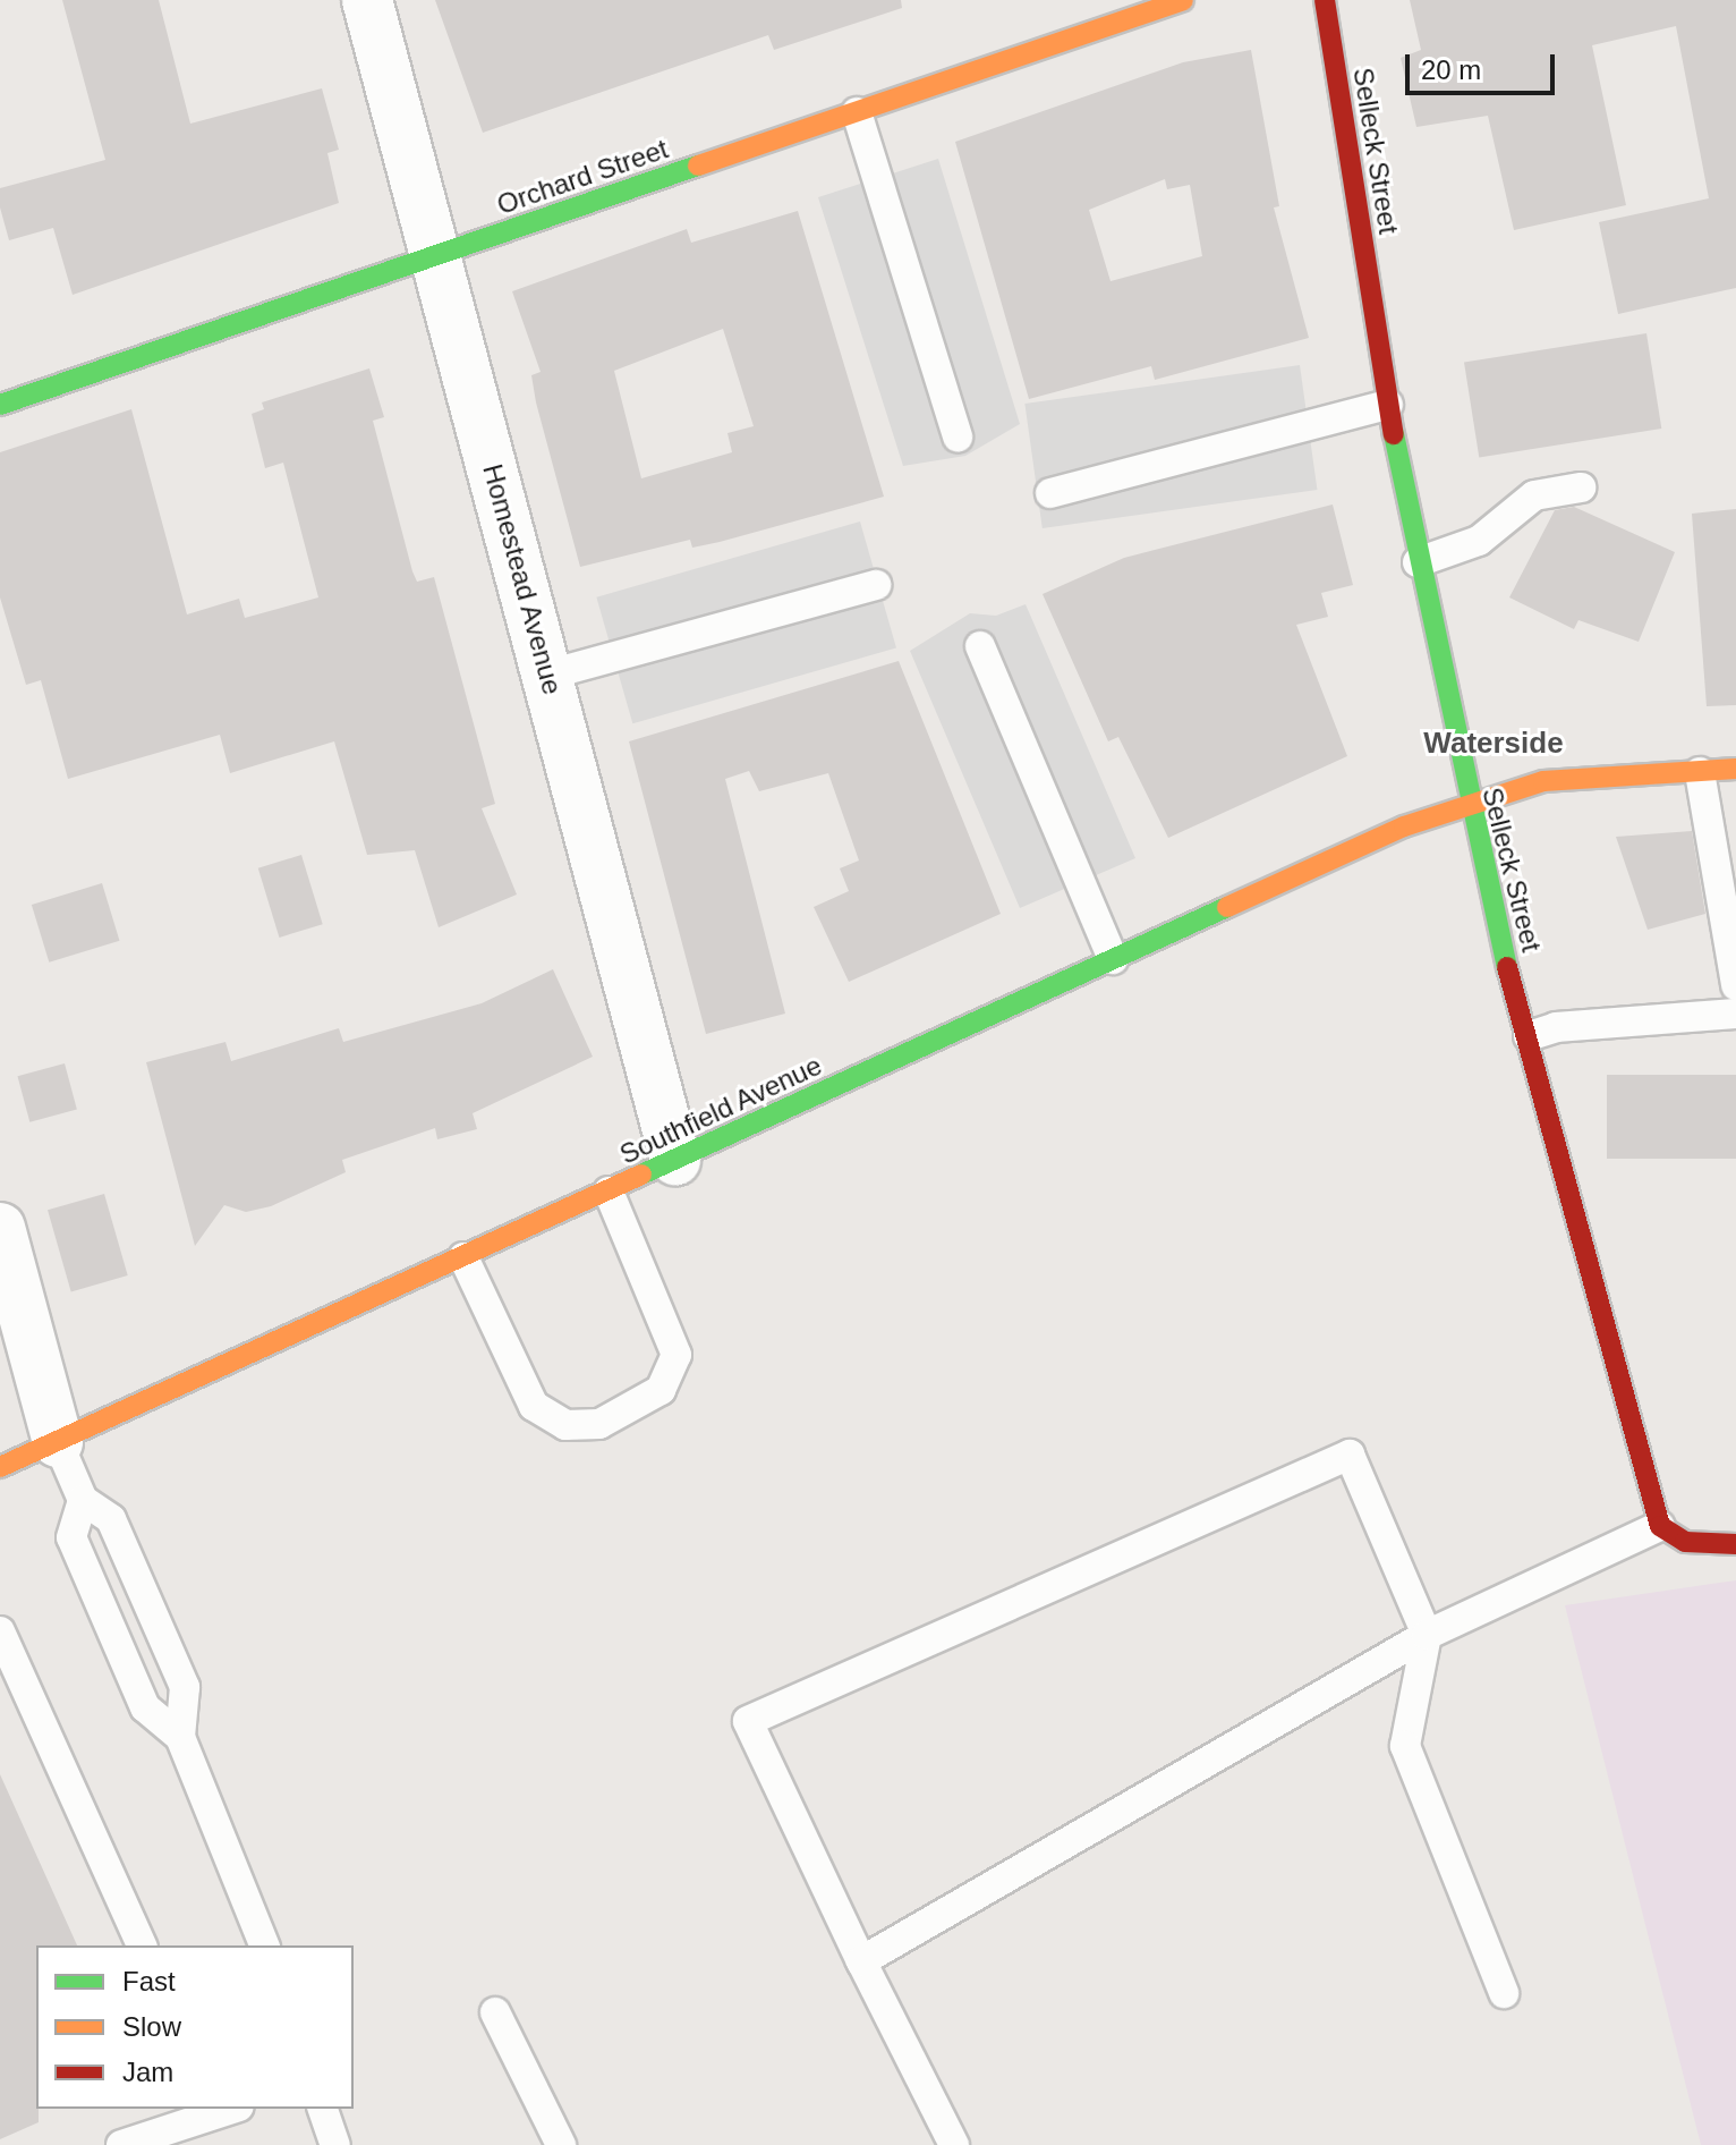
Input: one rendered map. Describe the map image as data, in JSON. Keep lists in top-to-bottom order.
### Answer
{
  "streets": {
    "street": [
      "Selleck Street",
      "Orchard Street",
      "Homestead Avenue",
      "Southfield Avenue"
    ]
  },
  "crossings": [
    ["Selleck Street", "Southfield Avenue"],
    ["Orchard Street", "Homestead Avenue"],
    ["Homestead Avenue", "Southfield Avenue"]
  ],
  "districts": ["Waterside"],
  "legend": ["Fast", "Slow", "Jam"],
  "scale_bar": "20 m"
}
